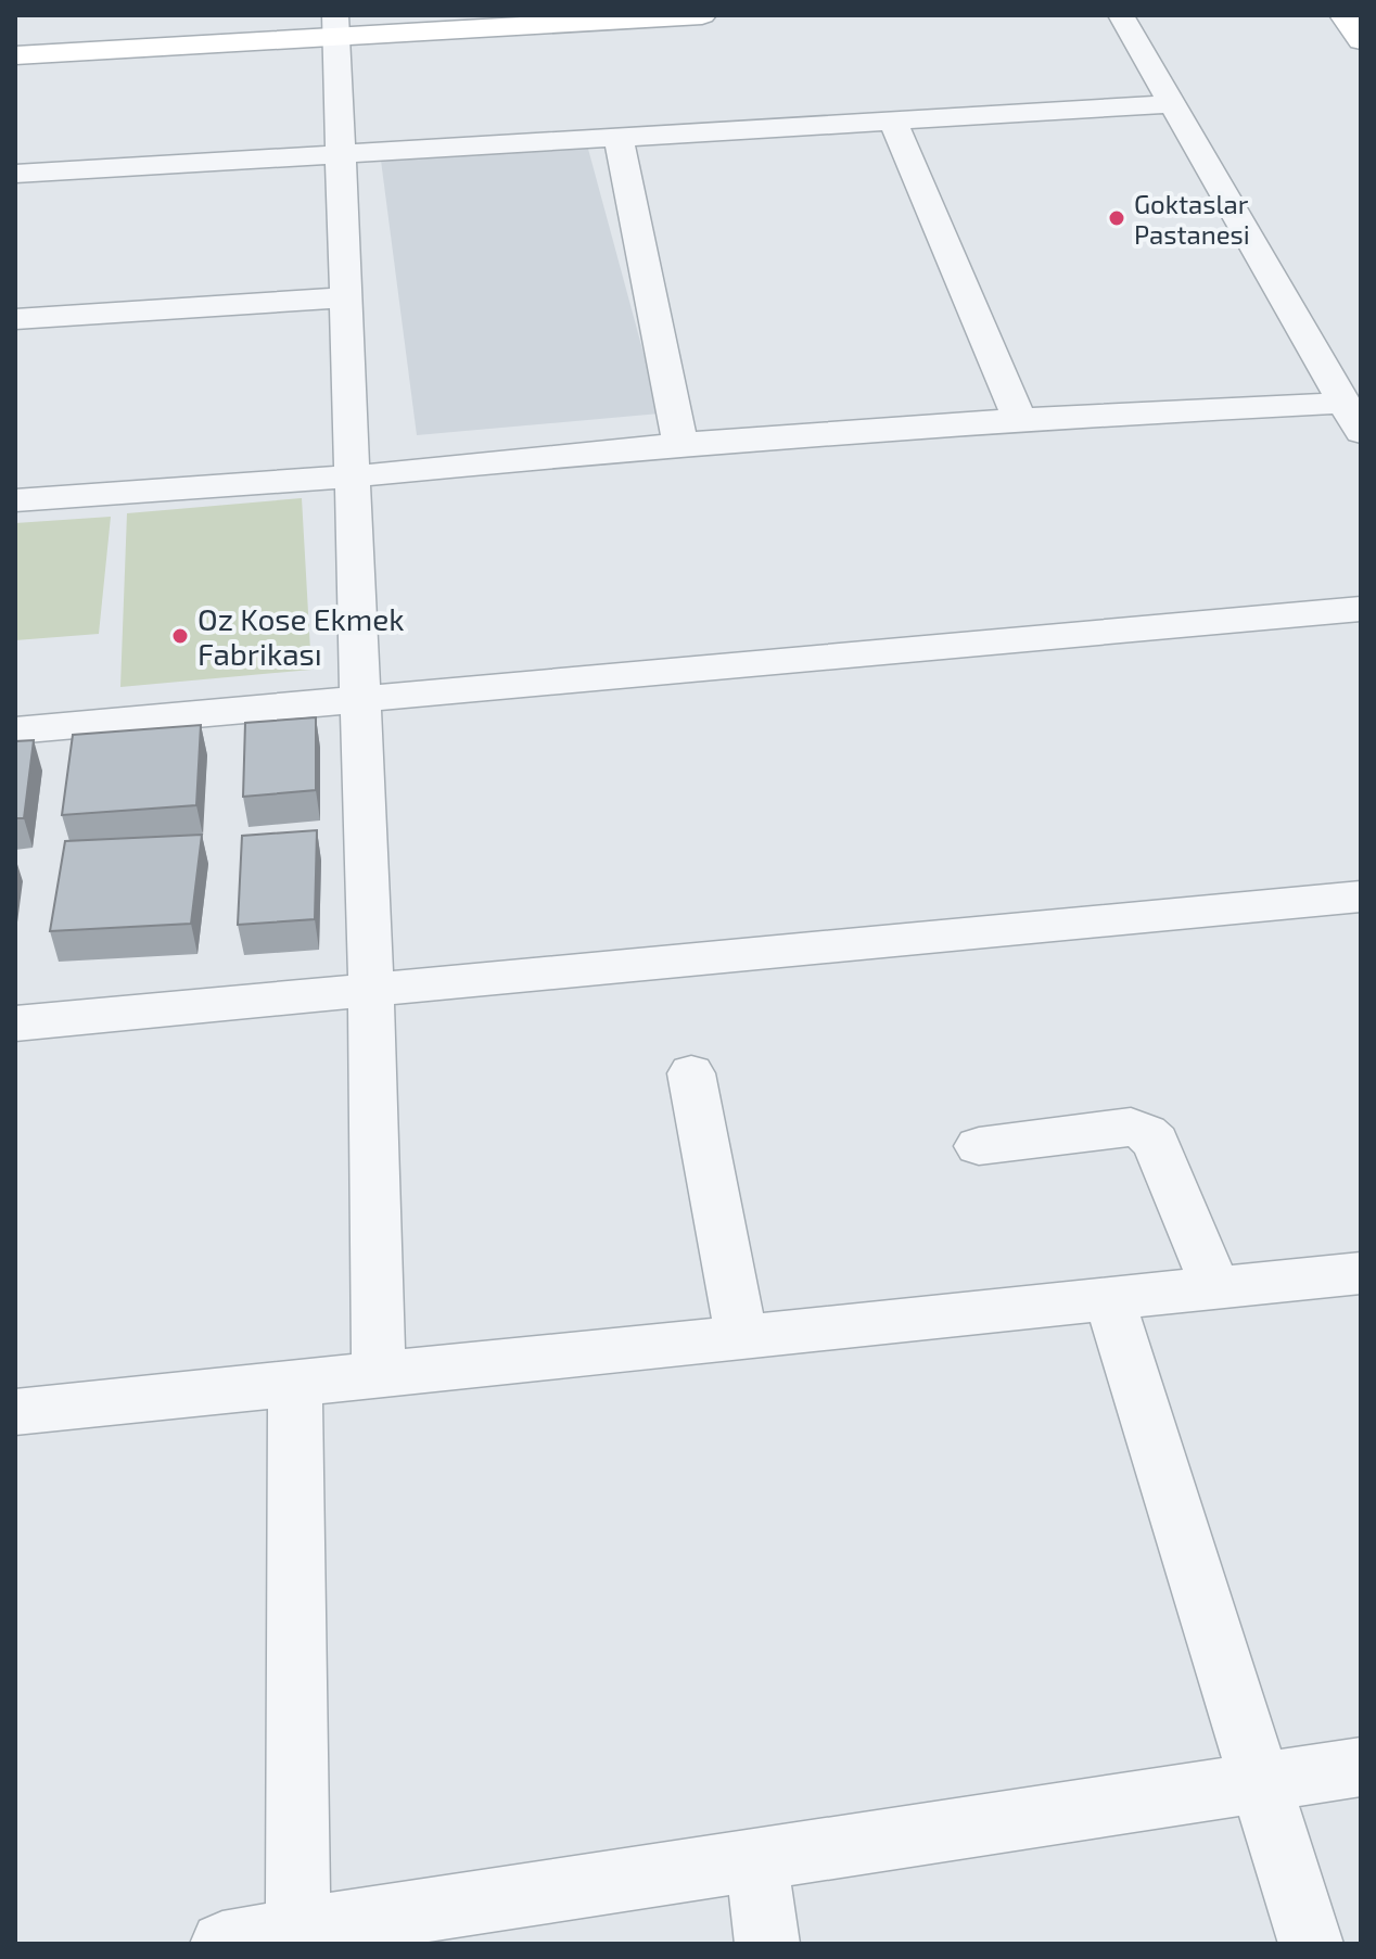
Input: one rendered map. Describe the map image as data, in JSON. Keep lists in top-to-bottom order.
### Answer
{
  "places": ["Goktaslar Pastanesi", "Oz Kose Ekmek Fabrikası"]
}
